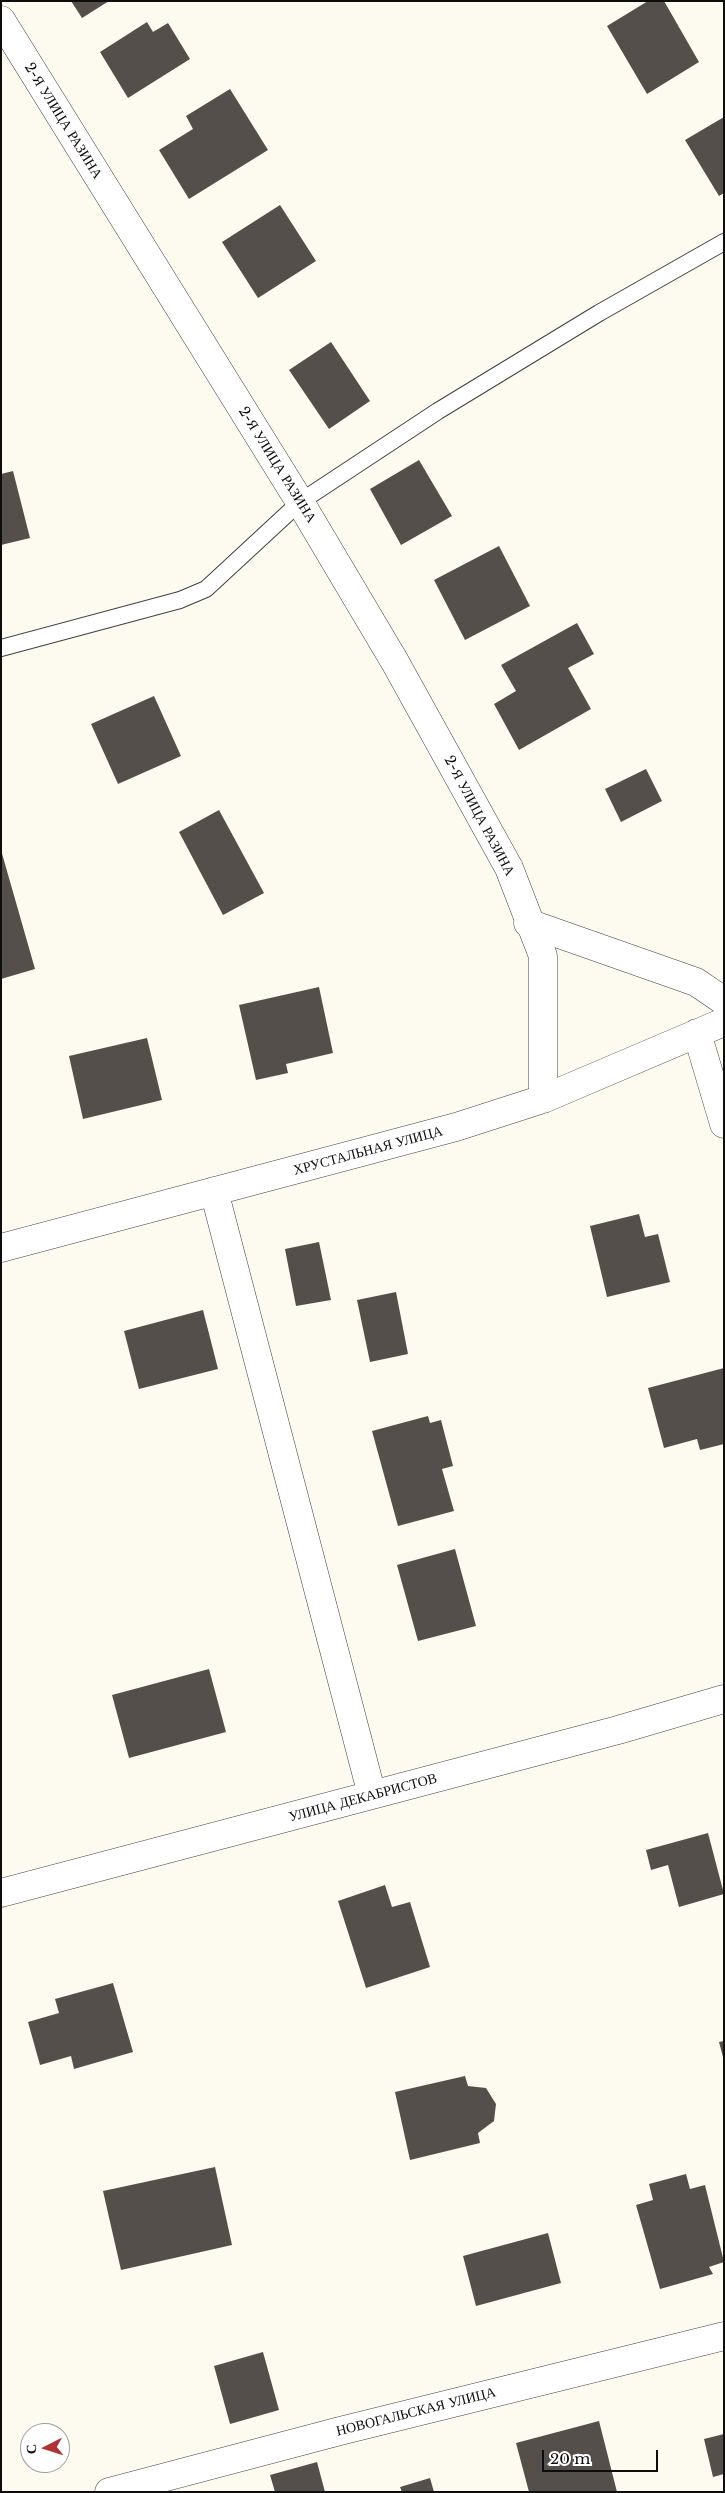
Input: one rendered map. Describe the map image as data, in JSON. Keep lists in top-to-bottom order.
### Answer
{
  "streets": {
    "street": [
      "2-Я УЛИЦА РАЗИНА",
      "ХРУСТАЛЬНАЯ УЛИЦА",
      "УЛИЦА ДЕКАБРИСТОВ",
      "НОВОГАЛЬСКАЯ УЛИЦА"
    ]
  },
  "crossings": [
    ["2-Я УЛИЦА РАЗИНА", "ХРУСТАЛЬНАЯ УЛИЦА"]
  ],
  "scale_bar": "20 m",
  "north": "left"
}
